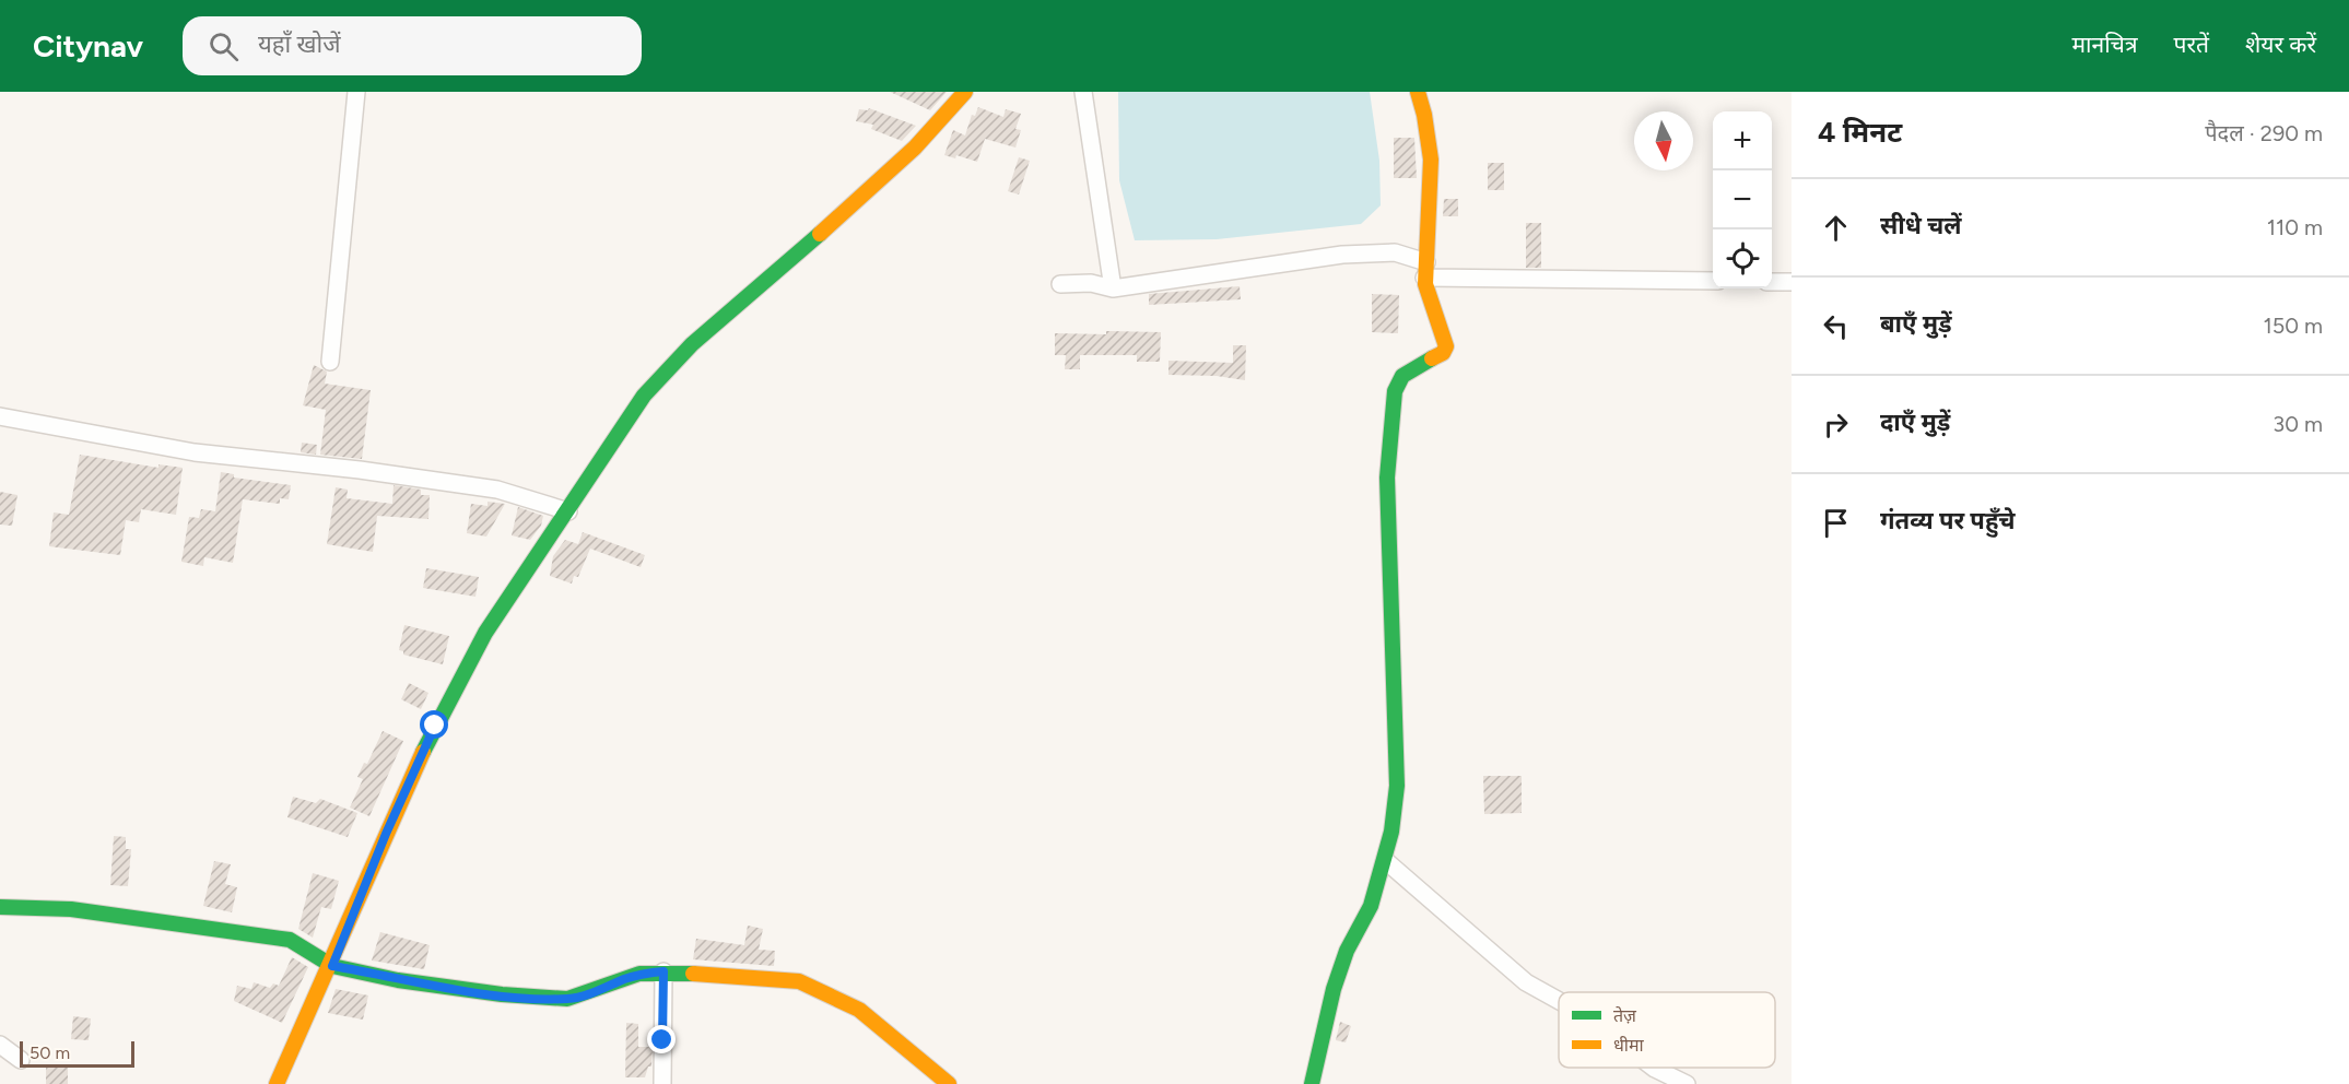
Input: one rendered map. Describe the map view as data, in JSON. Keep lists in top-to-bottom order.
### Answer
{
  "legend": ["तेज़", "धीमा"],
  "scale_bar": "50 m",
  "north": "bottom",
  "page": {
    "header": "Citynav",
    "search": "यहाँ खोजें",
    "nav": ["मानचित्र", "परतें", "शेयर करें"],
    "heading": ["4 मिनट", "पैदल · 290 m"],
    "map_buttons": ["+", "−"],
    "list": [
      ["सीधे चलें", "110 m"],
      ["बाएँ मुड़ें", "150 m"],
      ["दाएँ मुड़ें", "30 m"],
      "गंतव्य पर पहुँचे"
    ],
    "scale": "50 m"
  }
}
